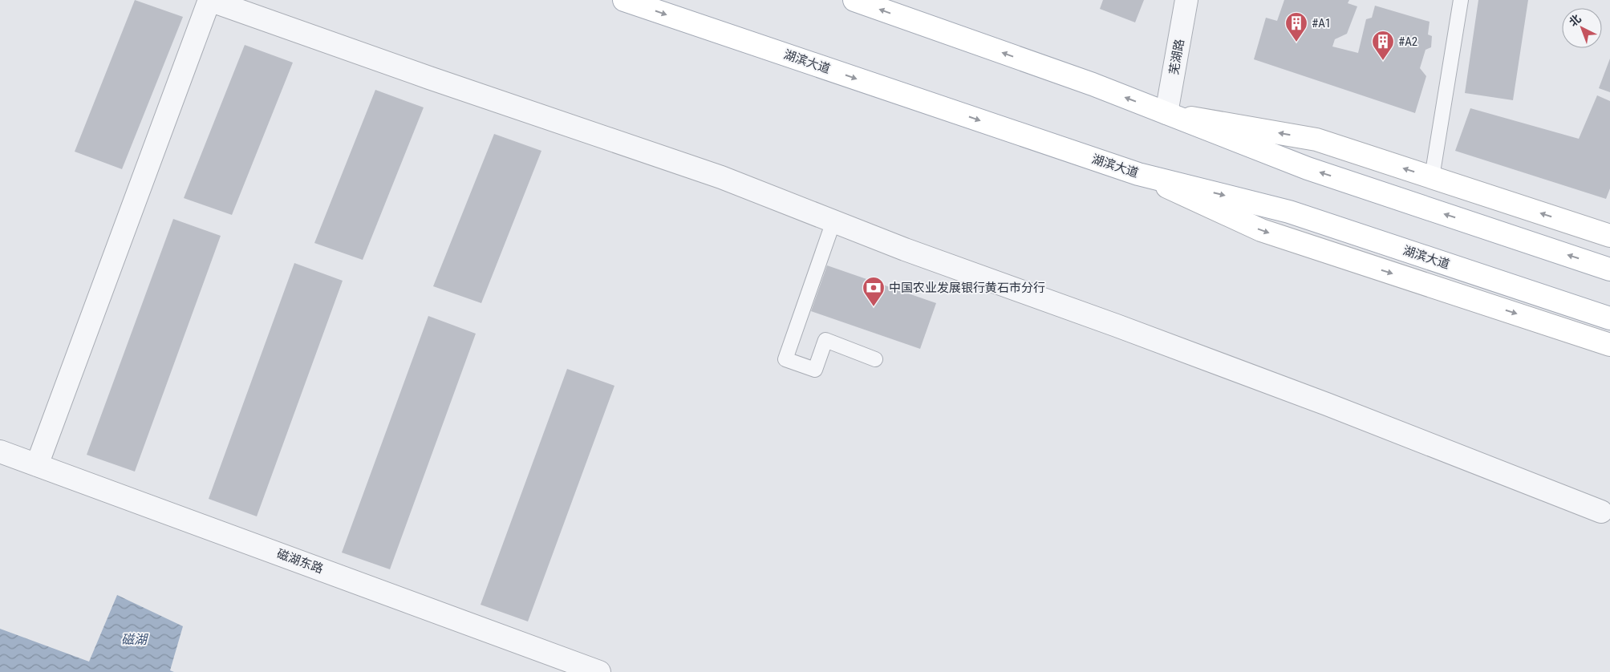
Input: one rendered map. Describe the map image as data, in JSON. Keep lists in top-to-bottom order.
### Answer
{
  "streets": {
    "main road": ["湖滨大道"],
    "street": ["芜湖路", "磁湖东路"]
  },
  "water": ["磁湖"],
  "places": {
    "building": ["#A1", "#A2"],
    "bank": ["中国农业发展银行黄石市分行"]
  },
  "north": "top left"
}
